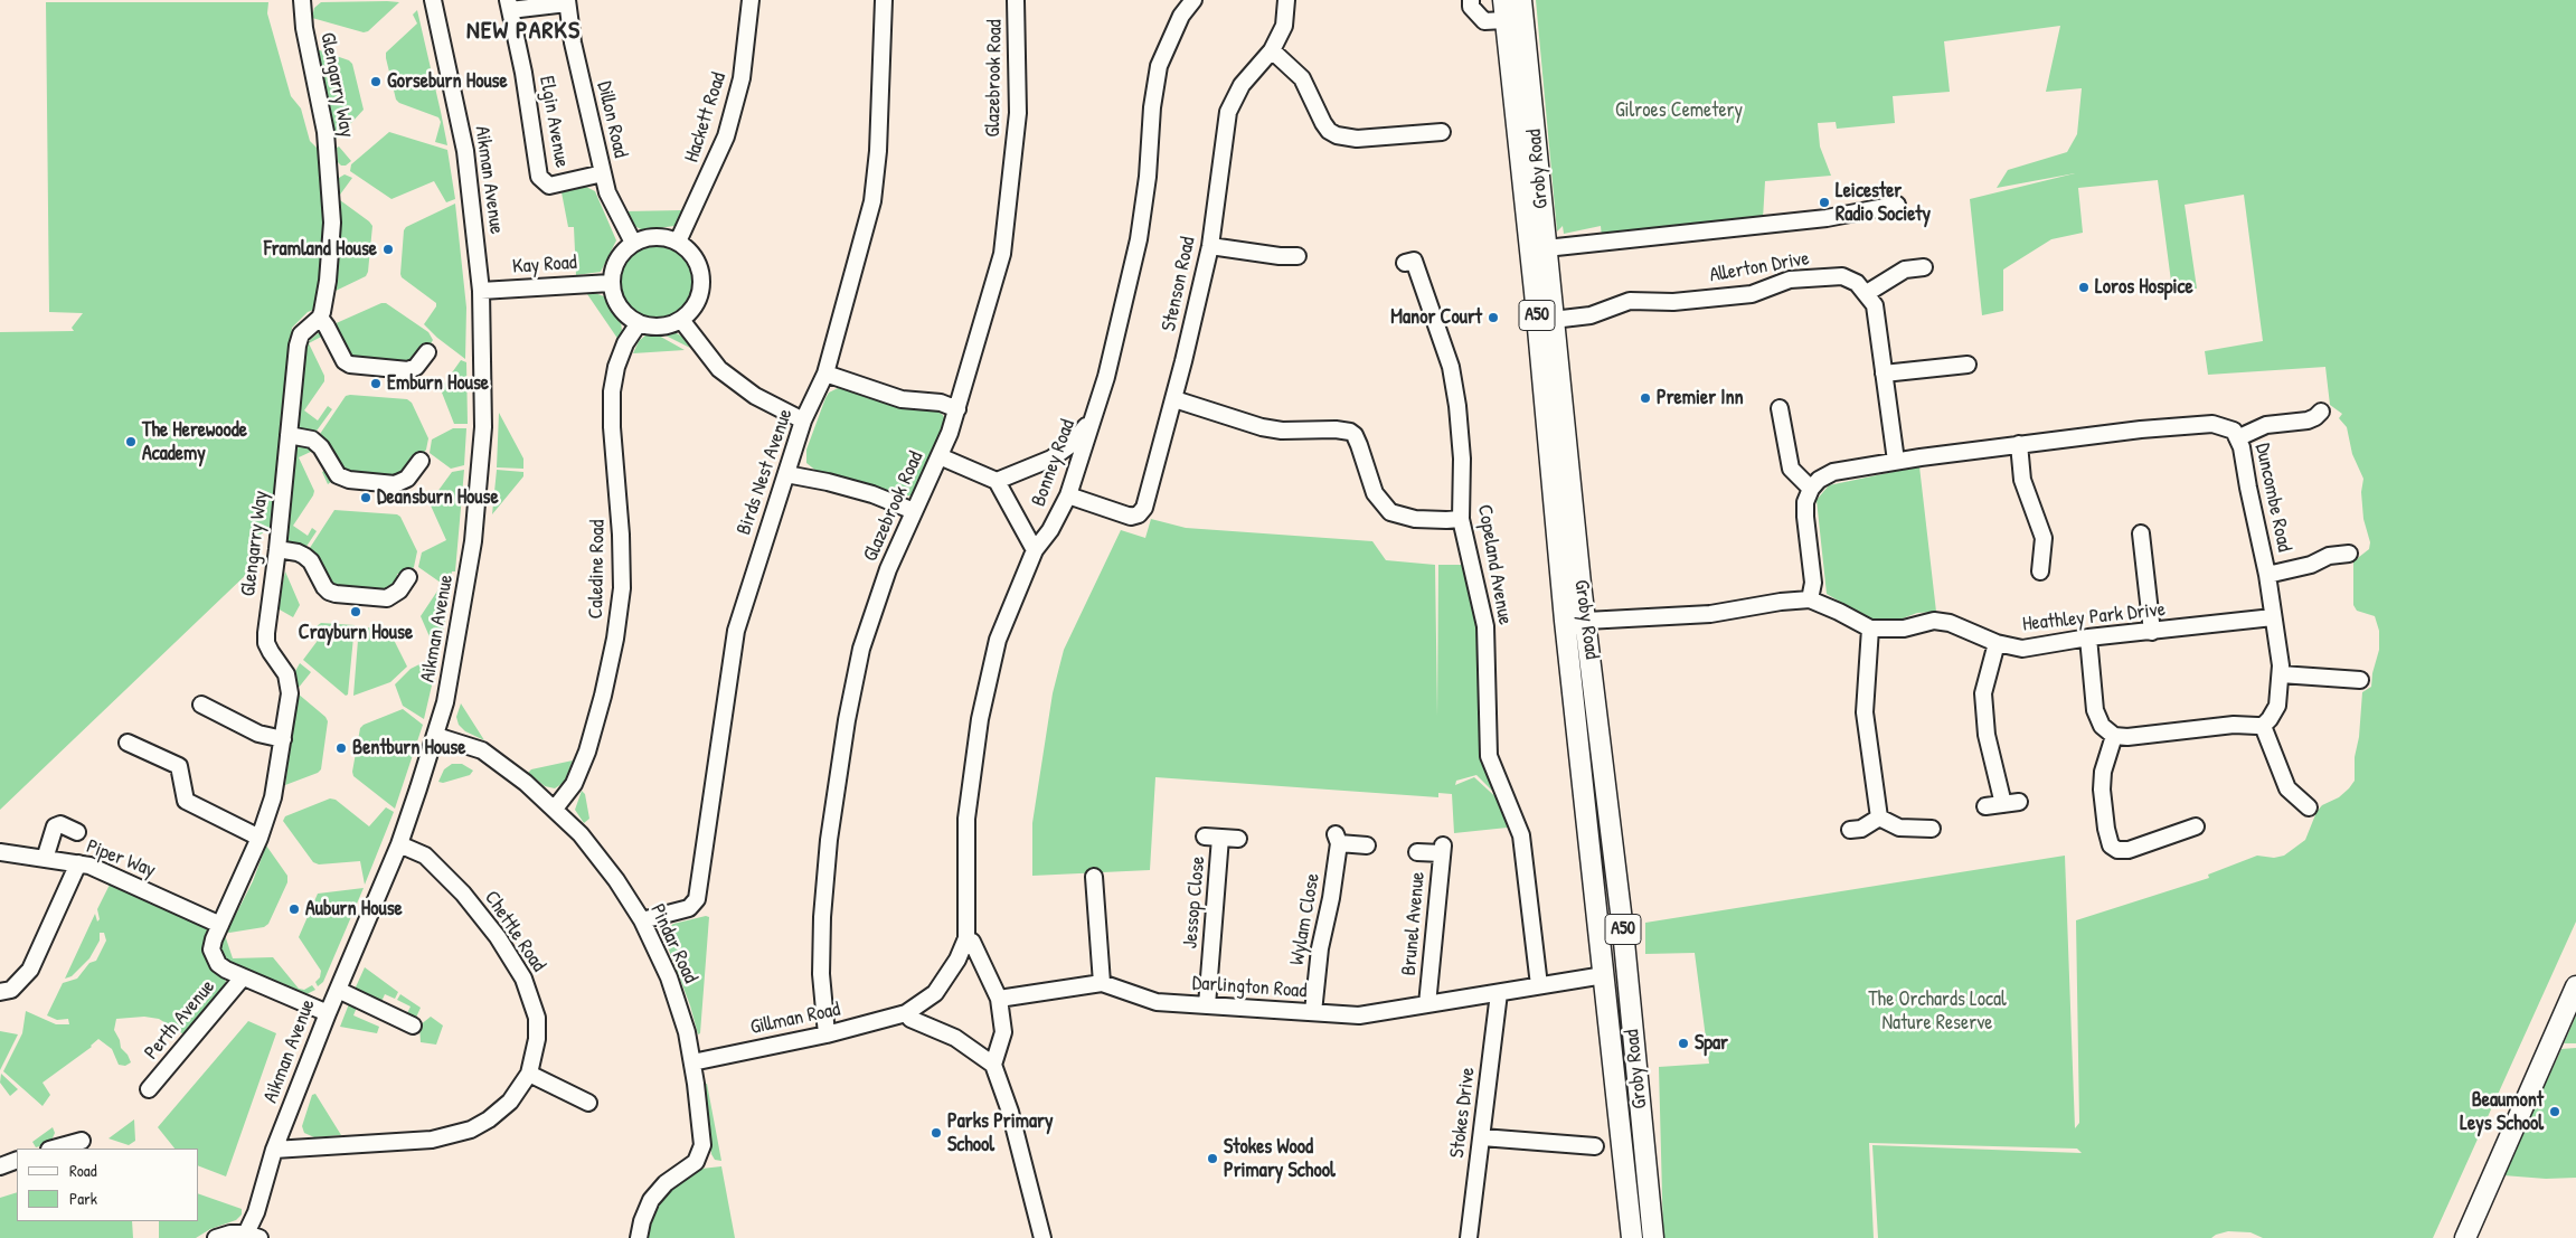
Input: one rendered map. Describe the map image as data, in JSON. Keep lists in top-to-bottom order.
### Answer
{
  "streets": {
    "main road": ["Groby Road", "A50"],
    "street": [
      "Glazebrook Road",
      "Glengarry Way",
      "Hackett Road",
      "Dillon Road",
      "Elgin Avenue",
      "Aikman Avenue",
      "Kay Road",
      "Allerton Drive",
      "Stenson Road",
      "Bonney Road",
      "Birds Nest Avenue",
      "Duncombe Road",
      "Copeland Avenue",
      "Caledine Road",
      "Heathley Park Drive",
      "Piper Way",
      "Jessop Close",
      "Wylam Close",
      "Brunel Avenue",
      "Chettle Road",
      "Pindar Road",
      "Darlington Road",
      "Gillman Road",
      "Perth Avenue",
      "Stokes Drive"
    ]
  },
  "crossings": [
    ["Glazebrook Road", "Gillman Road"],
    ["Glengarry Way", "Aikman Avenue"],
    ["Glengarry Way", "Piper Way"],
    ["Glengarry Way", "Perth Avenue"],
    ["Hackett Road", "Dillon Road"],
    ["Hackett Road", "Kay Road"],
    ["Hackett Road", "Caledine Road"],
    ["Dillon Road", "Elgin Avenue"],
    ["Dillon Road", "Kay Road"],
    ["Dillon Road", "Caledine Road"],
    ["Groby Road", "Allerton Drive"],
    ["Groby Road", "Heathley Park Drive"],
    ["Groby Road", "Darlington Road"],
    ["Aikman Avenue", "Kay Road"],
    ["Aikman Avenue", "Chettle Road"],
    ["Aikman Avenue", "Pindar Road"],
    ["Kay Road", "Caledine Road"],
    ["Stenson Road", "Bonney Road"],
    ["Bonney Road", "Gillman Road"],
    ["Birds Nest Avenue", "Pindar Road"],
    ["Duncombe Road", "Heathley Park Drive"],
    ["Copeland Avenue", "Darlington Road"],
    ["Caledine Road", "Pindar Road"],
    ["Jessop Close", "Darlington Road"],
    ["Wylam Close", "Darlington Road"],
    ["Brunel Avenue", "Darlington Road"],
    ["Pindar Road", "Gillman Road"],
    ["Darlington Road", "Stokes Drive"]
  ],
  "districts": ["NEW PARKS"],
  "parks": ["Gilroes Cemetery", "The Orchards Local Nature Reserve"],
  "places": [
    "Gorseburn House",
    "Leicester Radio Society",
    "Framland House",
    "Loros Hospice",
    "Manor Court",
    "Emburn House",
    "Premier Inn",
    "The Herewoode Academy",
    "Deansburn House",
    "Crayburn House",
    "Bentburn House",
    "Auburn House",
    "Spar",
    "Beaumont Leys School",
    "Parks Primary School",
    "Stokes Wood Primary School"
  ],
  "legend": ["Road", "Park"]
}
